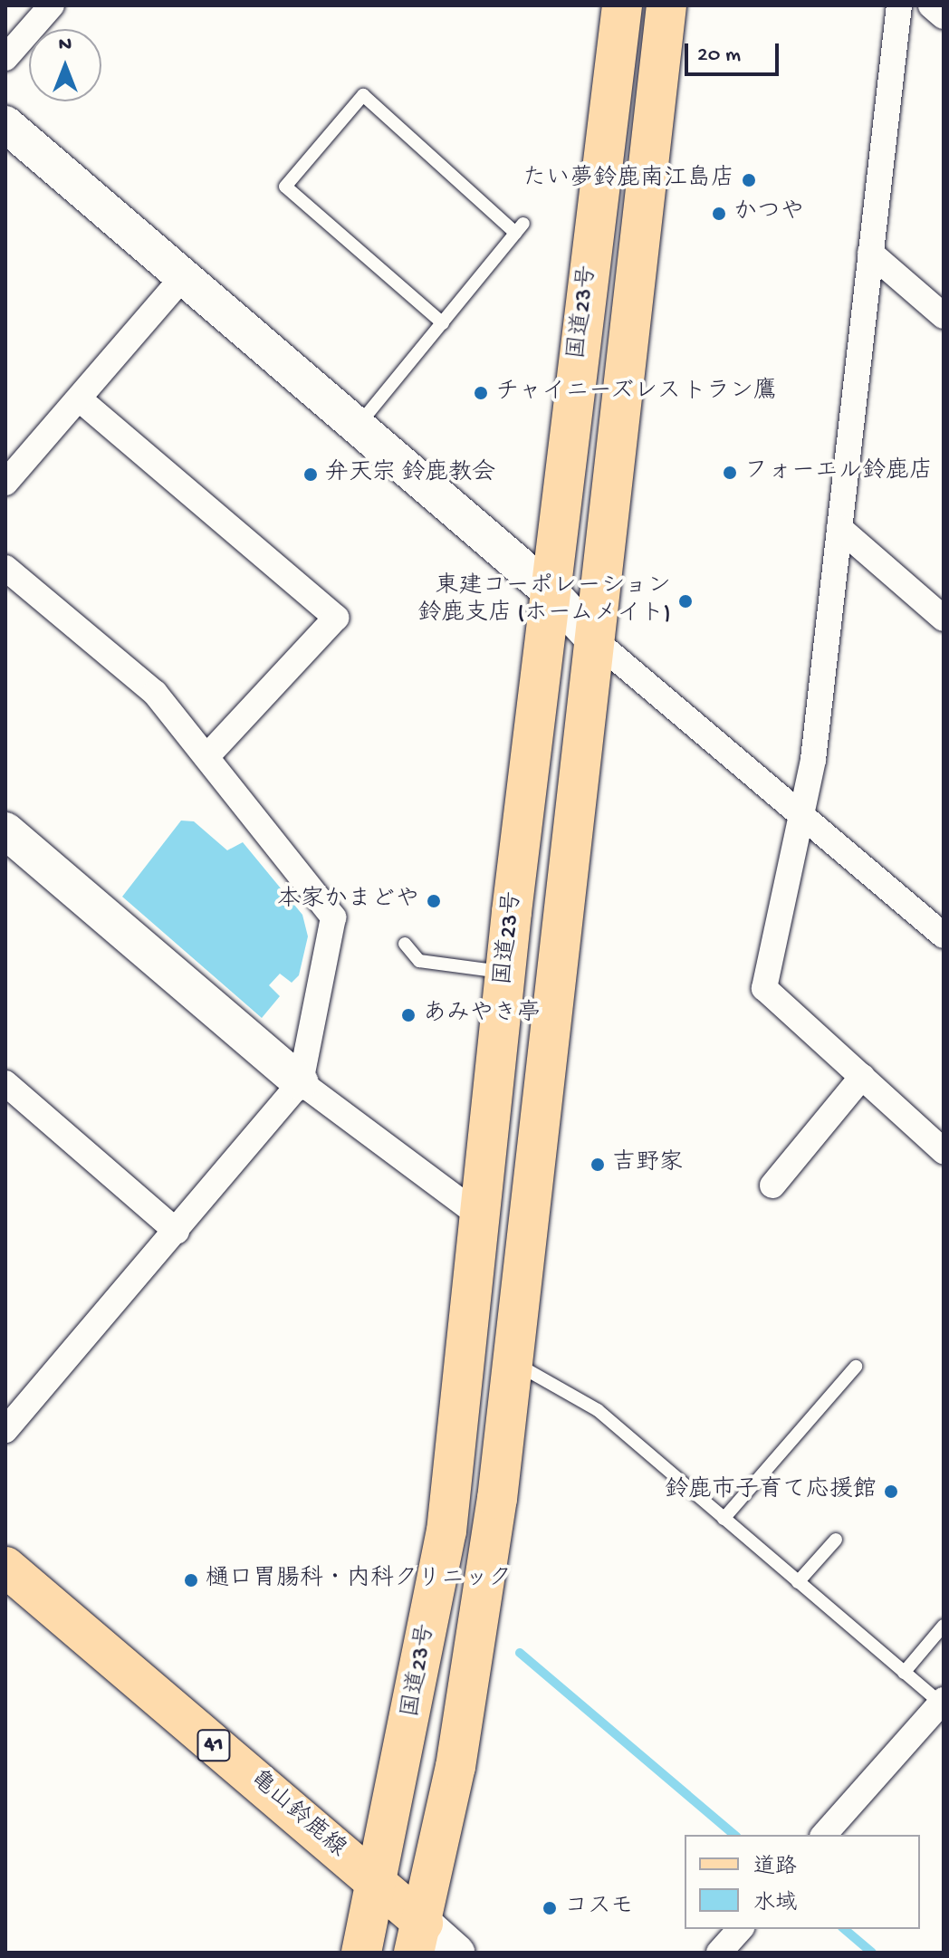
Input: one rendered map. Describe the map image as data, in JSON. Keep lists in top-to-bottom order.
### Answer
{
  "streets": {
    "main road": ["国道23号", "41", "亀山鈴鹿線"]
  },
  "crossings": [
    ["国道23号", "亀山鈴鹿線"]
  ],
  "places": [
    "たい夢鈴鹿南江島店",
    "かつや",
    "チャイニーズレストラン鷹",
    "フォーエル鈴鹿店",
    "弁天宗 鈴鹿教会",
    "東建コーポレーション 鈴鹿支店 (ホームメイト)",
    "本家かまどや",
    "あみやき亭",
    "吉野家",
    "鈴鹿市子育て応援館",
    "樋口胃腸科・内科クリニック",
    "コスモ"
  ],
  "legend": ["道路", "水域"],
  "scale_bar": "20 m",
  "north": "top"
}
